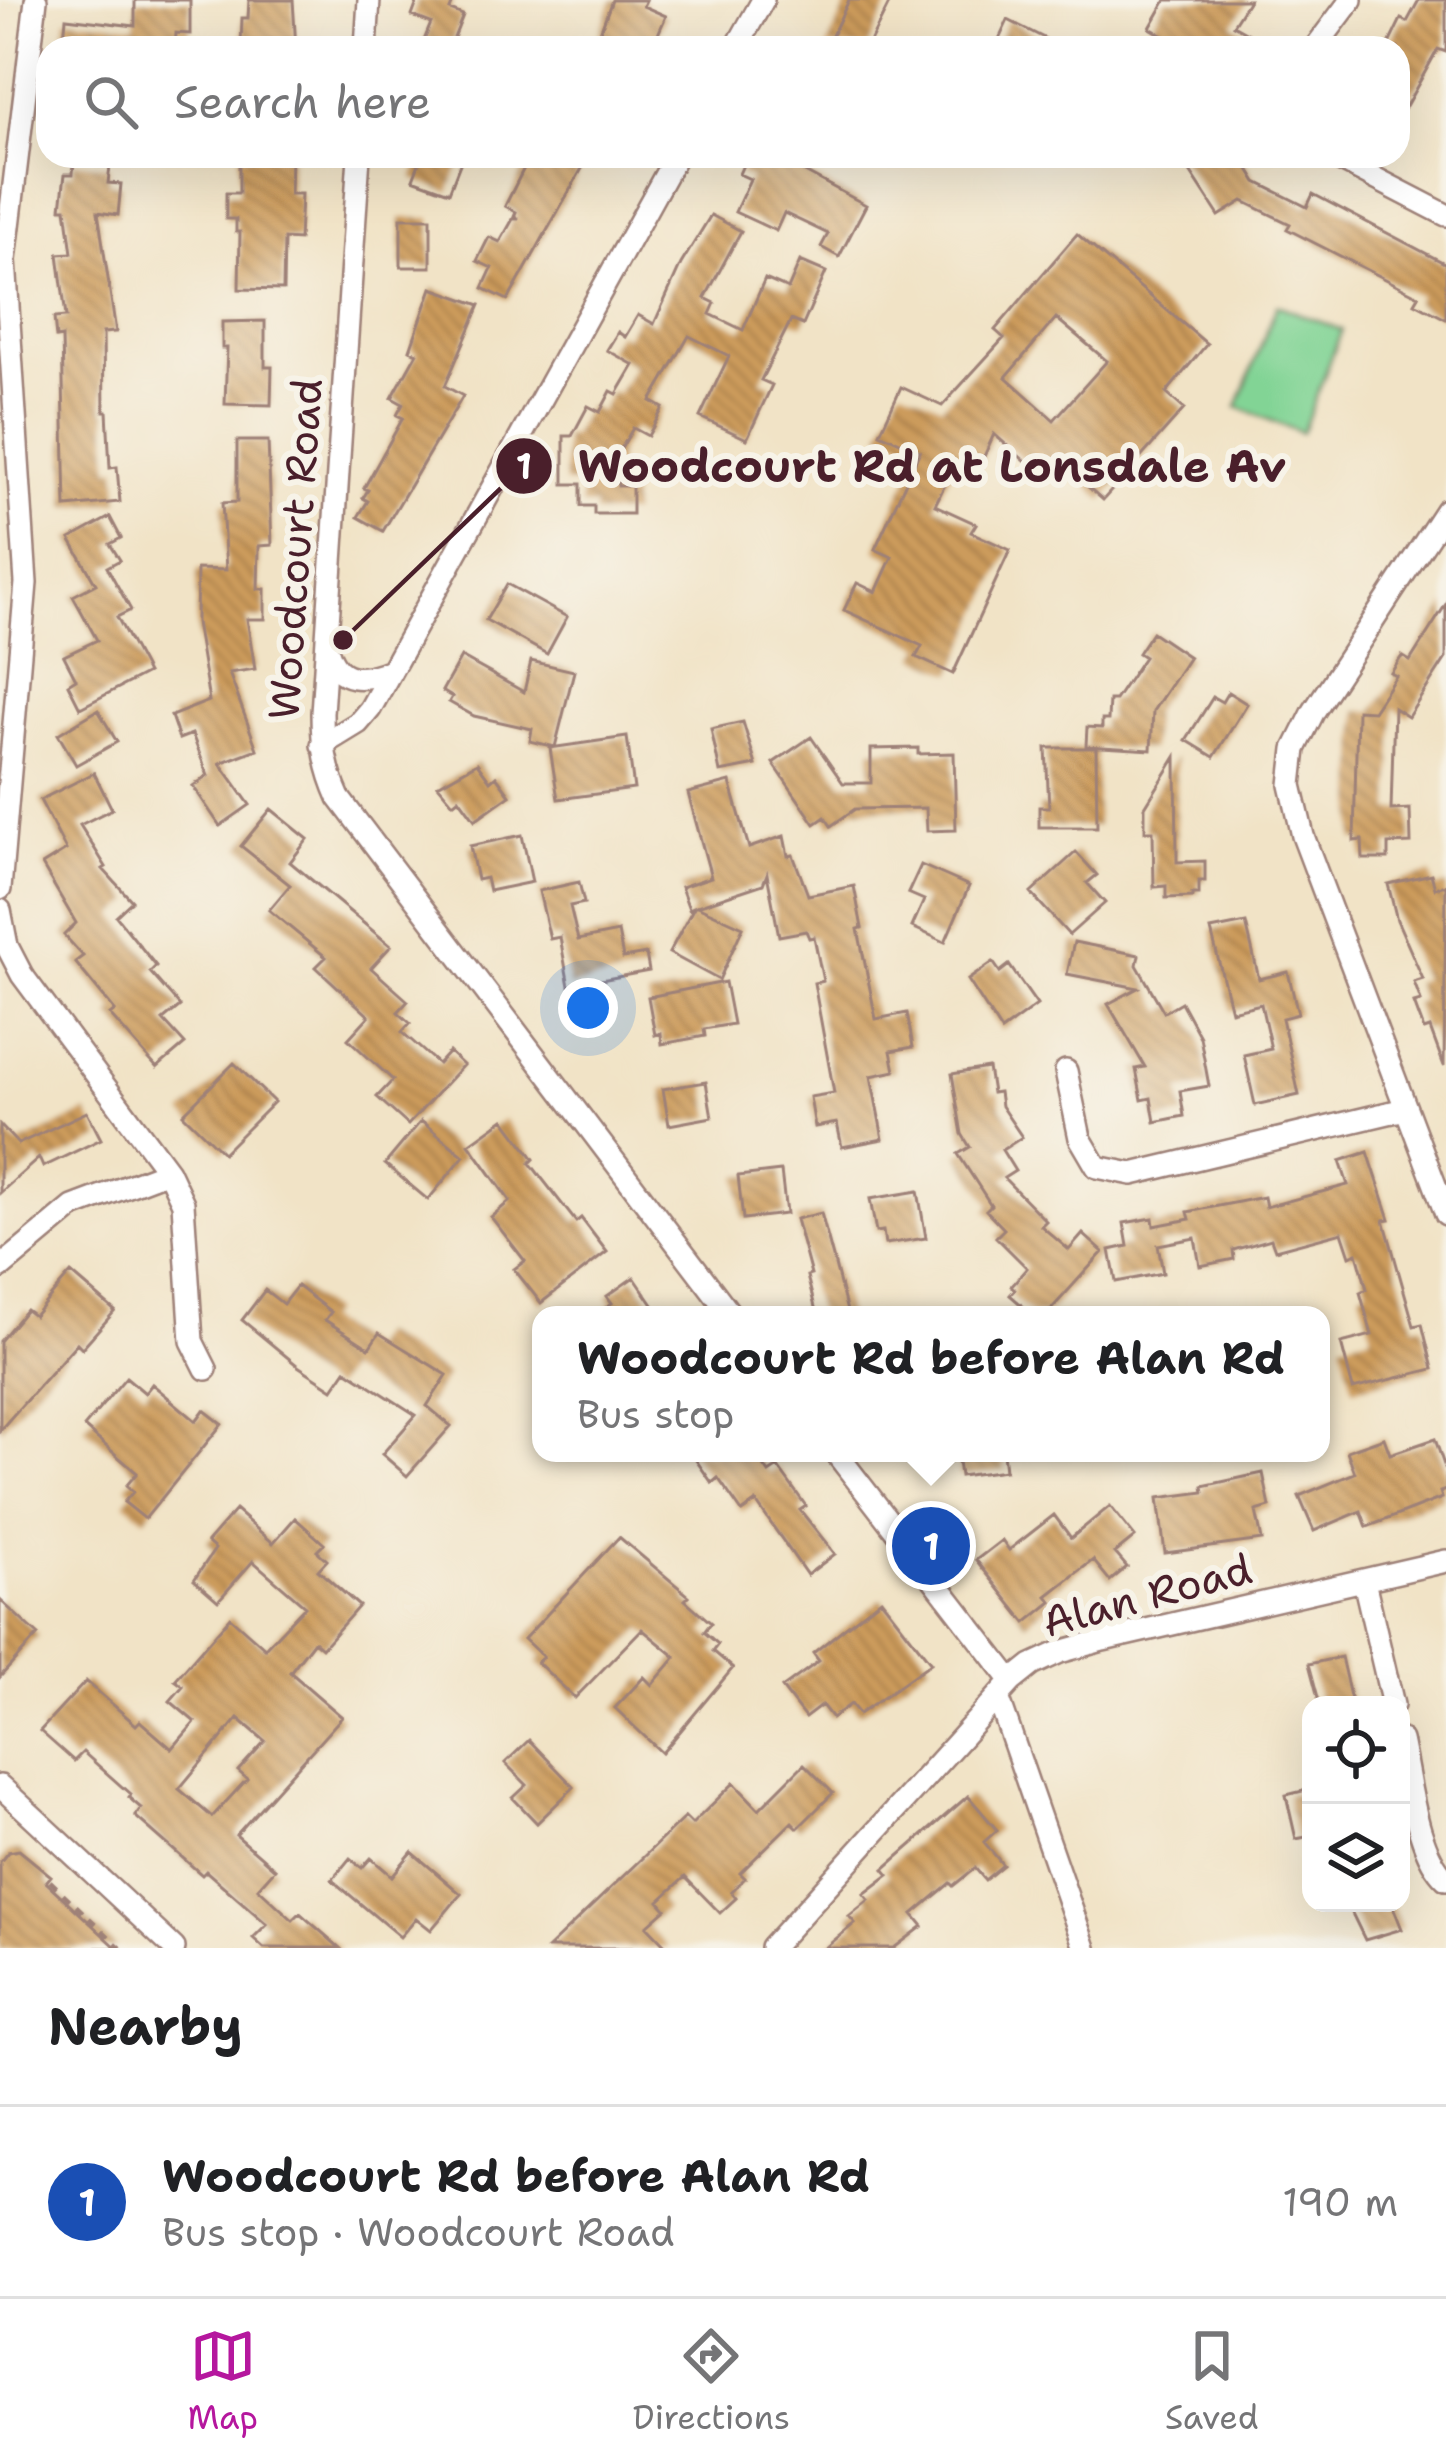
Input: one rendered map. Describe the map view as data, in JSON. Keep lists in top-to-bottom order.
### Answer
{
  "streets": {
    "street": ["Woodcourt Road", "Alan Road"]
  },
  "places": ["Woodcourt Rd at Lonsdale Av"],
  "page": {
    "search": "Search here",
    "popup": ["Woodcourt Rd before Alan Rd", "Bus stop"],
    "pins": "1",
    "heading": "Nearby",
    "list": [
      {
        "mark": "1",
        "name": "Woodcourt Rd before Alan Rd",
        "note": "Bus stop · Woodcourt Road",
        "value": "190 m"
      }
    ],
    "nav": ["Map", "Directions", "Saved"]
  }
}
